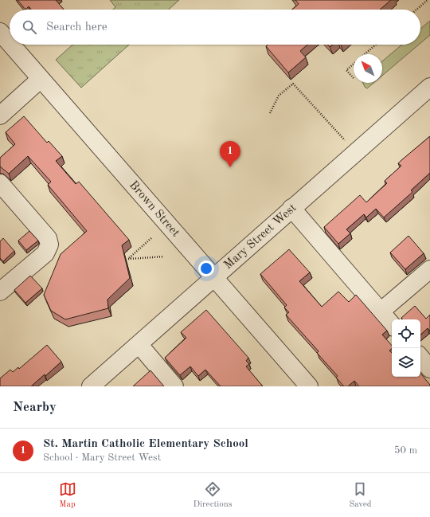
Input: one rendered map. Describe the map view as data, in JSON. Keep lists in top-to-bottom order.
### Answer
{
  "streets": {
    "street": ["Brown Street", "Mary Street West"]
  },
  "crossings": [
    ["Brown Street", "Mary Street West"]
  ],
  "north": "top left",
  "page": {
    "search": "Search here",
    "pins": "1",
    "heading": "Nearby",
    "list": [
      {
        "mark": "1",
        "name": "St. Martin Catholic Elementary School",
        "note": "School · Mary Street West",
        "value": "50 m"
      }
    ],
    "nav": ["Map", "Directions", "Saved"]
  }
}
